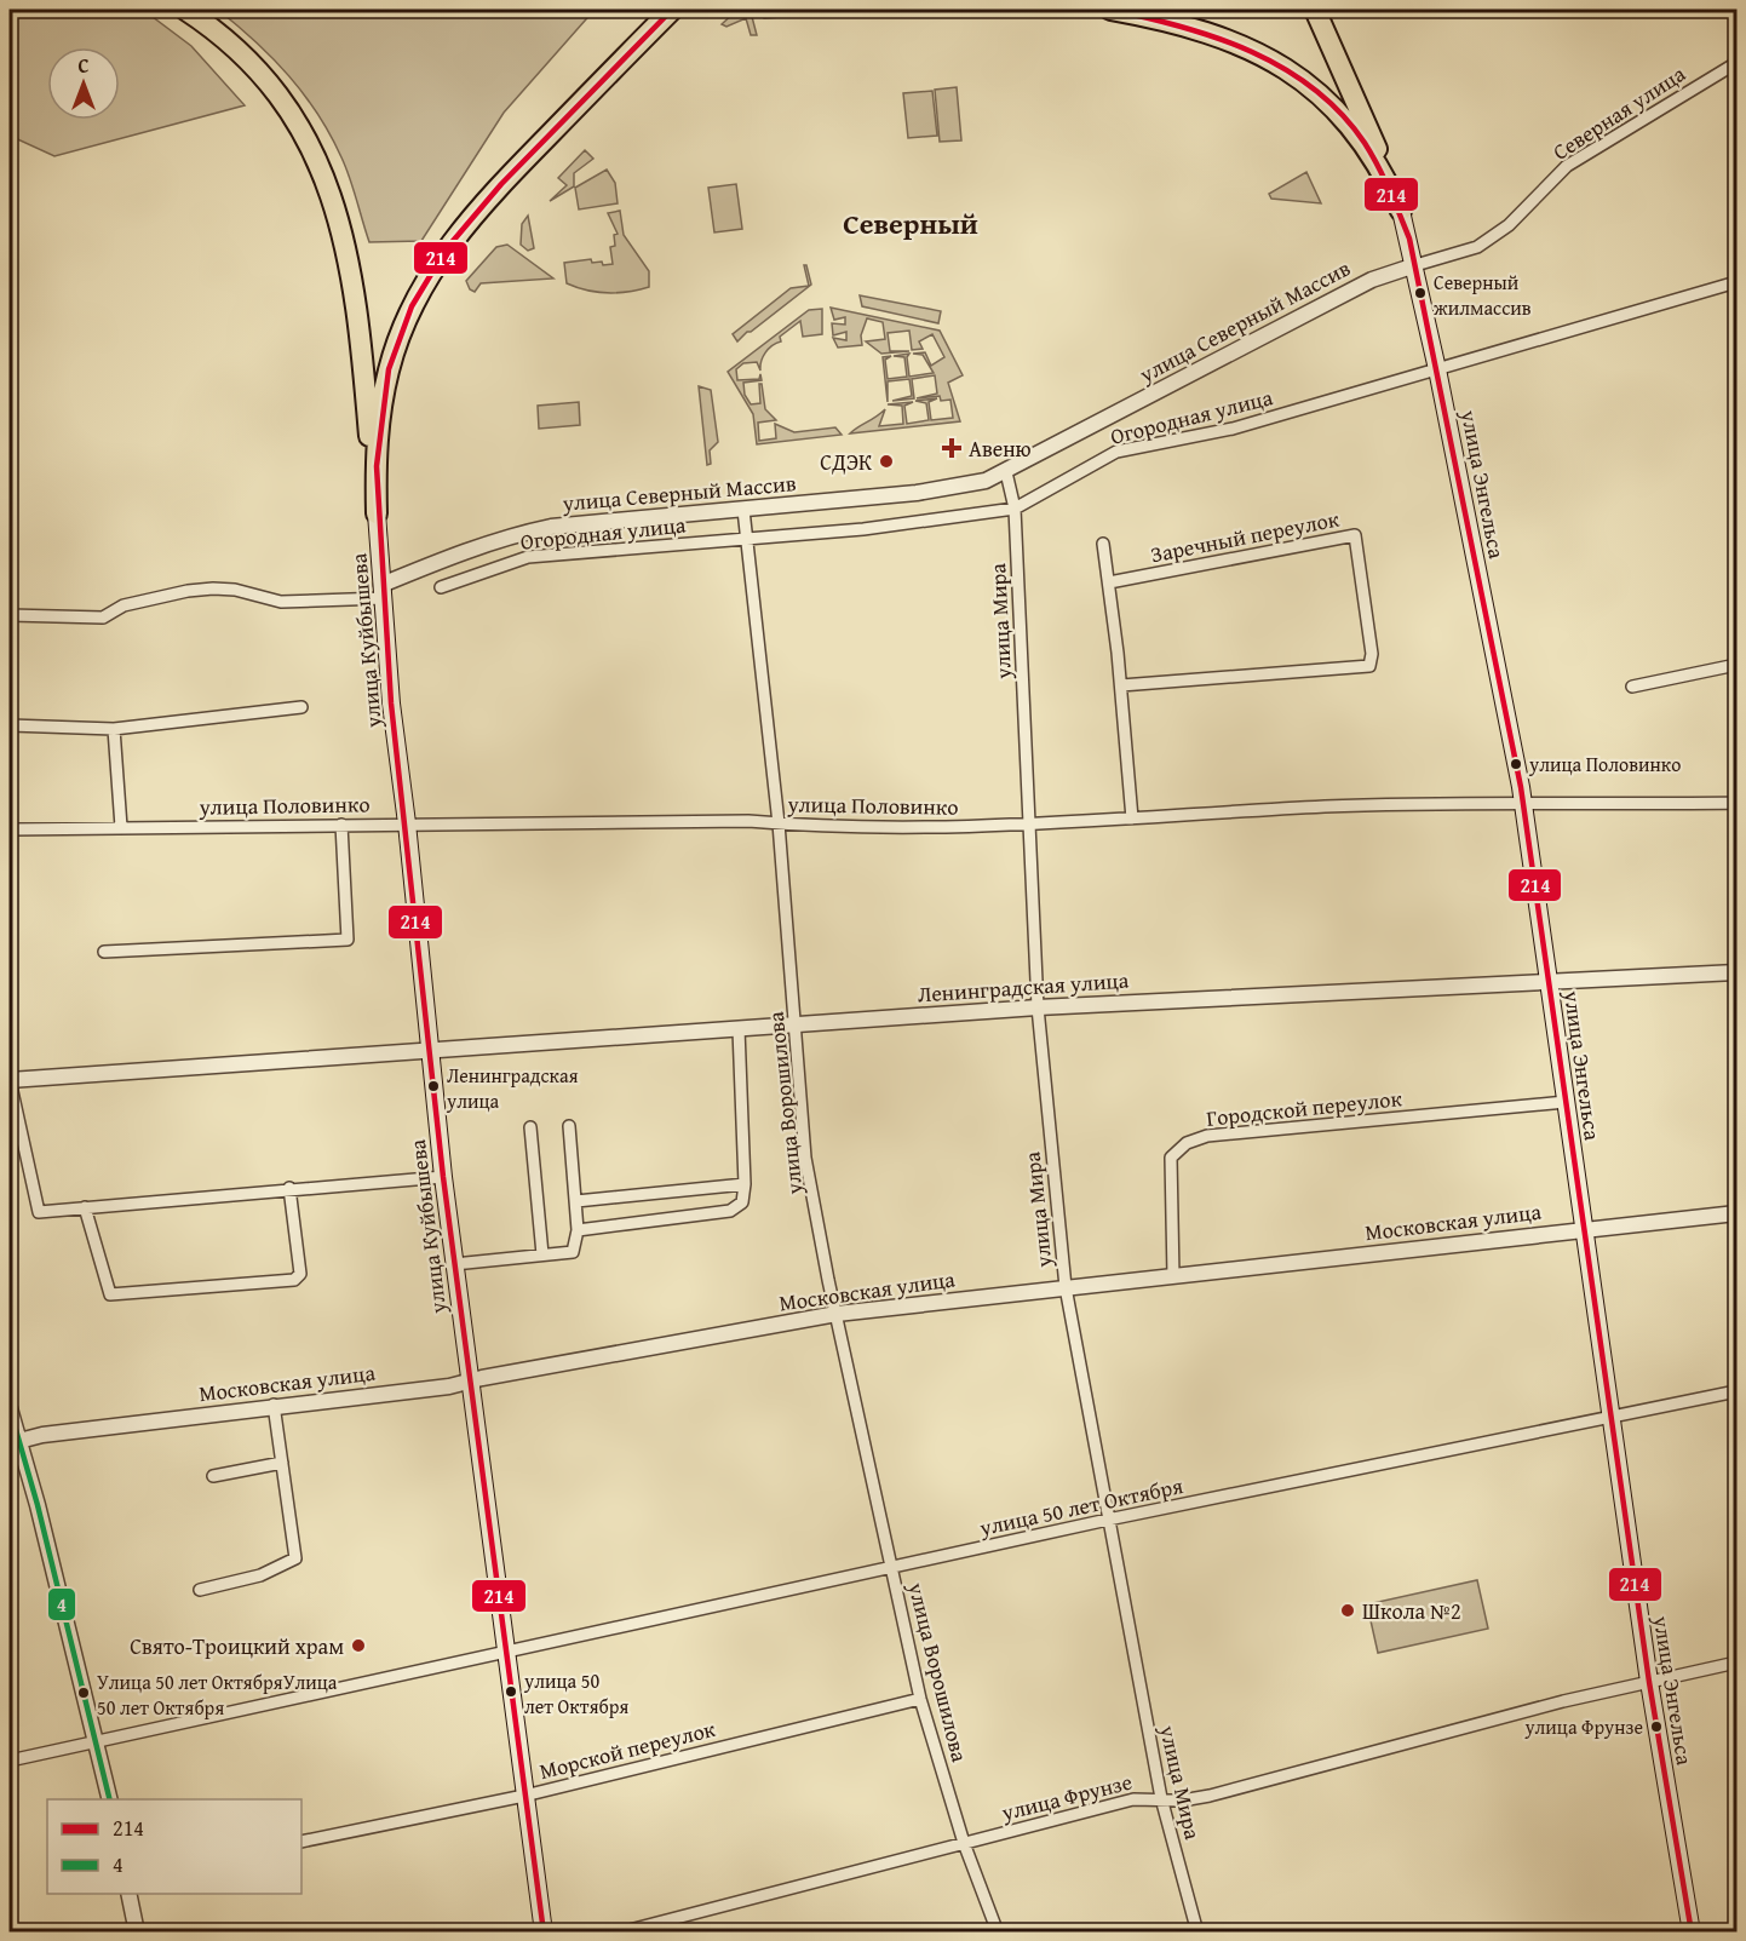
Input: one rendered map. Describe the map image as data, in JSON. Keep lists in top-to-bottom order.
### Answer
{
  "streets": {
    "main road": ["улица Энгельса", "улица Куйбышева"],
    "street": [
      "Северная улица",
      "улица Северный Массив",
      "Огородная улица",
      "Заречный переулок",
      "улица Мира",
      "улица Половинко",
      "Ленинградская улица",
      "улица Ворошилова",
      "Городской переулок",
      "Московская улица",
      "улица 50 лет Октября",
      "Морской переулок",
      "улица Фрунзе"
    ]
  },
  "crossings": [
    ["Северная улица", "улица Северный Массив"],
    ["Северная улица", "улица Энгельса"],
    ["улица Северный Массив", "улица Энгельса"],
    ["улица Северный Массив", "улица Мира"],
    ["улица Северный Массив", "улица Куйбышева"],
    ["улица Северный Массив", "улица Ворошилова"],
    ["Огородная улица", "улица Энгельса"],
    ["Огородная улица", "улица Мира"],
    ["Огородная улица", "улица Ворошилова"],
    ["улица Энгельса", "улица Половинко"],
    ["улица Энгельса", "Ленинградская улица"],
    ["улица Энгельса", "Городской переулок"],
    ["улица Энгельса", "Московская улица"],
    ["улица Энгельса", "улица 50 лет Октября"],
    ["улица Энгельса", "улица Фрунзе"],
    ["улица Мира", "улица Половинко"],
    ["улица Мира", "Ленинградская улица"],
    ["улица Мира", "Московская улица"],
    ["улица Мира", "улица 50 лет Октября"],
    ["улица Мира", "улица Фрунзе"],
    ["улица Куйбышева", "улица Половинко"],
    ["улица Куйбышева", "Ленинградская улица"],
    ["улица Куйбышева", "Московская улица"],
    ["улица Куйбышева", "улица 50 лет Октября"],
    ["улица Куйбышева", "Морской переулок"],
    ["улица Половинко", "улица Ворошилова"],
    ["Ленинградская улица", "улица Ворошилова"],
    ["улица Ворошилова", "Московская улица"],
    ["улица Ворошилова", "улица 50 лет Октября"],
    ["улица Ворошилова", "Морской переулок"],
    ["улица Ворошилова", "улица Фрунзе"],
    ["Городской переулок", "Московская улица"]
  ],
  "districts": ["Северный"],
  "places": {
    "other": [
      "Северный жилмассив",
      "СДЭК",
      "улица Половинко",
      "Ленинградская улица",
      "Школа №2",
      "Свято-Троицкий храм",
      "улица 50 лет Октября",
      "Улица 50 лет ОктябряУлица 50 лет Октября",
      "улица Фрунзе"
    ],
    "health": ["Авеню"]
  },
  "lines": ["transit line 214", "transit line 4"],
  "legend": ["214", "4"],
  "north": "top"
}
